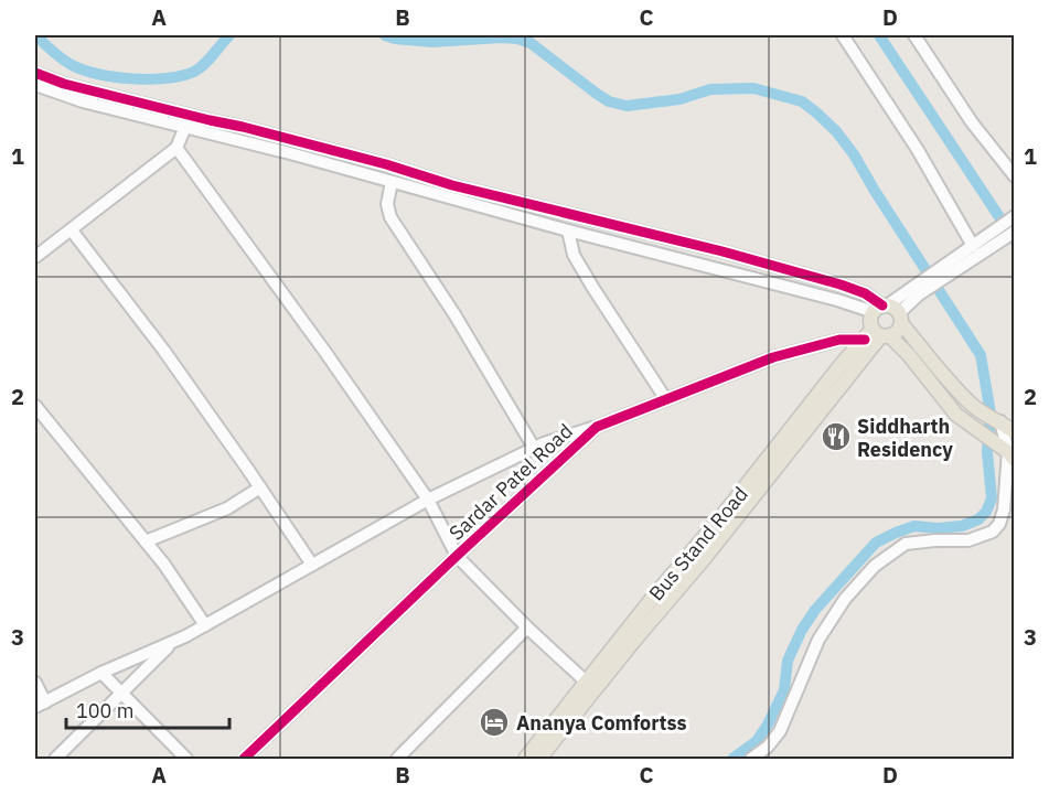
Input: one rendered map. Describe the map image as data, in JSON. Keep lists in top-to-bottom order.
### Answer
{
  "streets": {
    "main road": ["Bus Stand Road"],
    "street": ["Sardar Patel Road"]
  },
  "crossings": [
    ["Sardar Patel Road", "Bus Stand Road"]
  ],
  "places": {
    "restaurant": ["Siddharth Residency"],
    "hotel": ["Ananya Comfortss"]
  },
  "scale_bar": "100 m",
  "grid": {
    "columns": [
      "A",
      "B",
      "C",
      "D"
    ],
    "rows": ["1", "2", "3"]
  }
}
